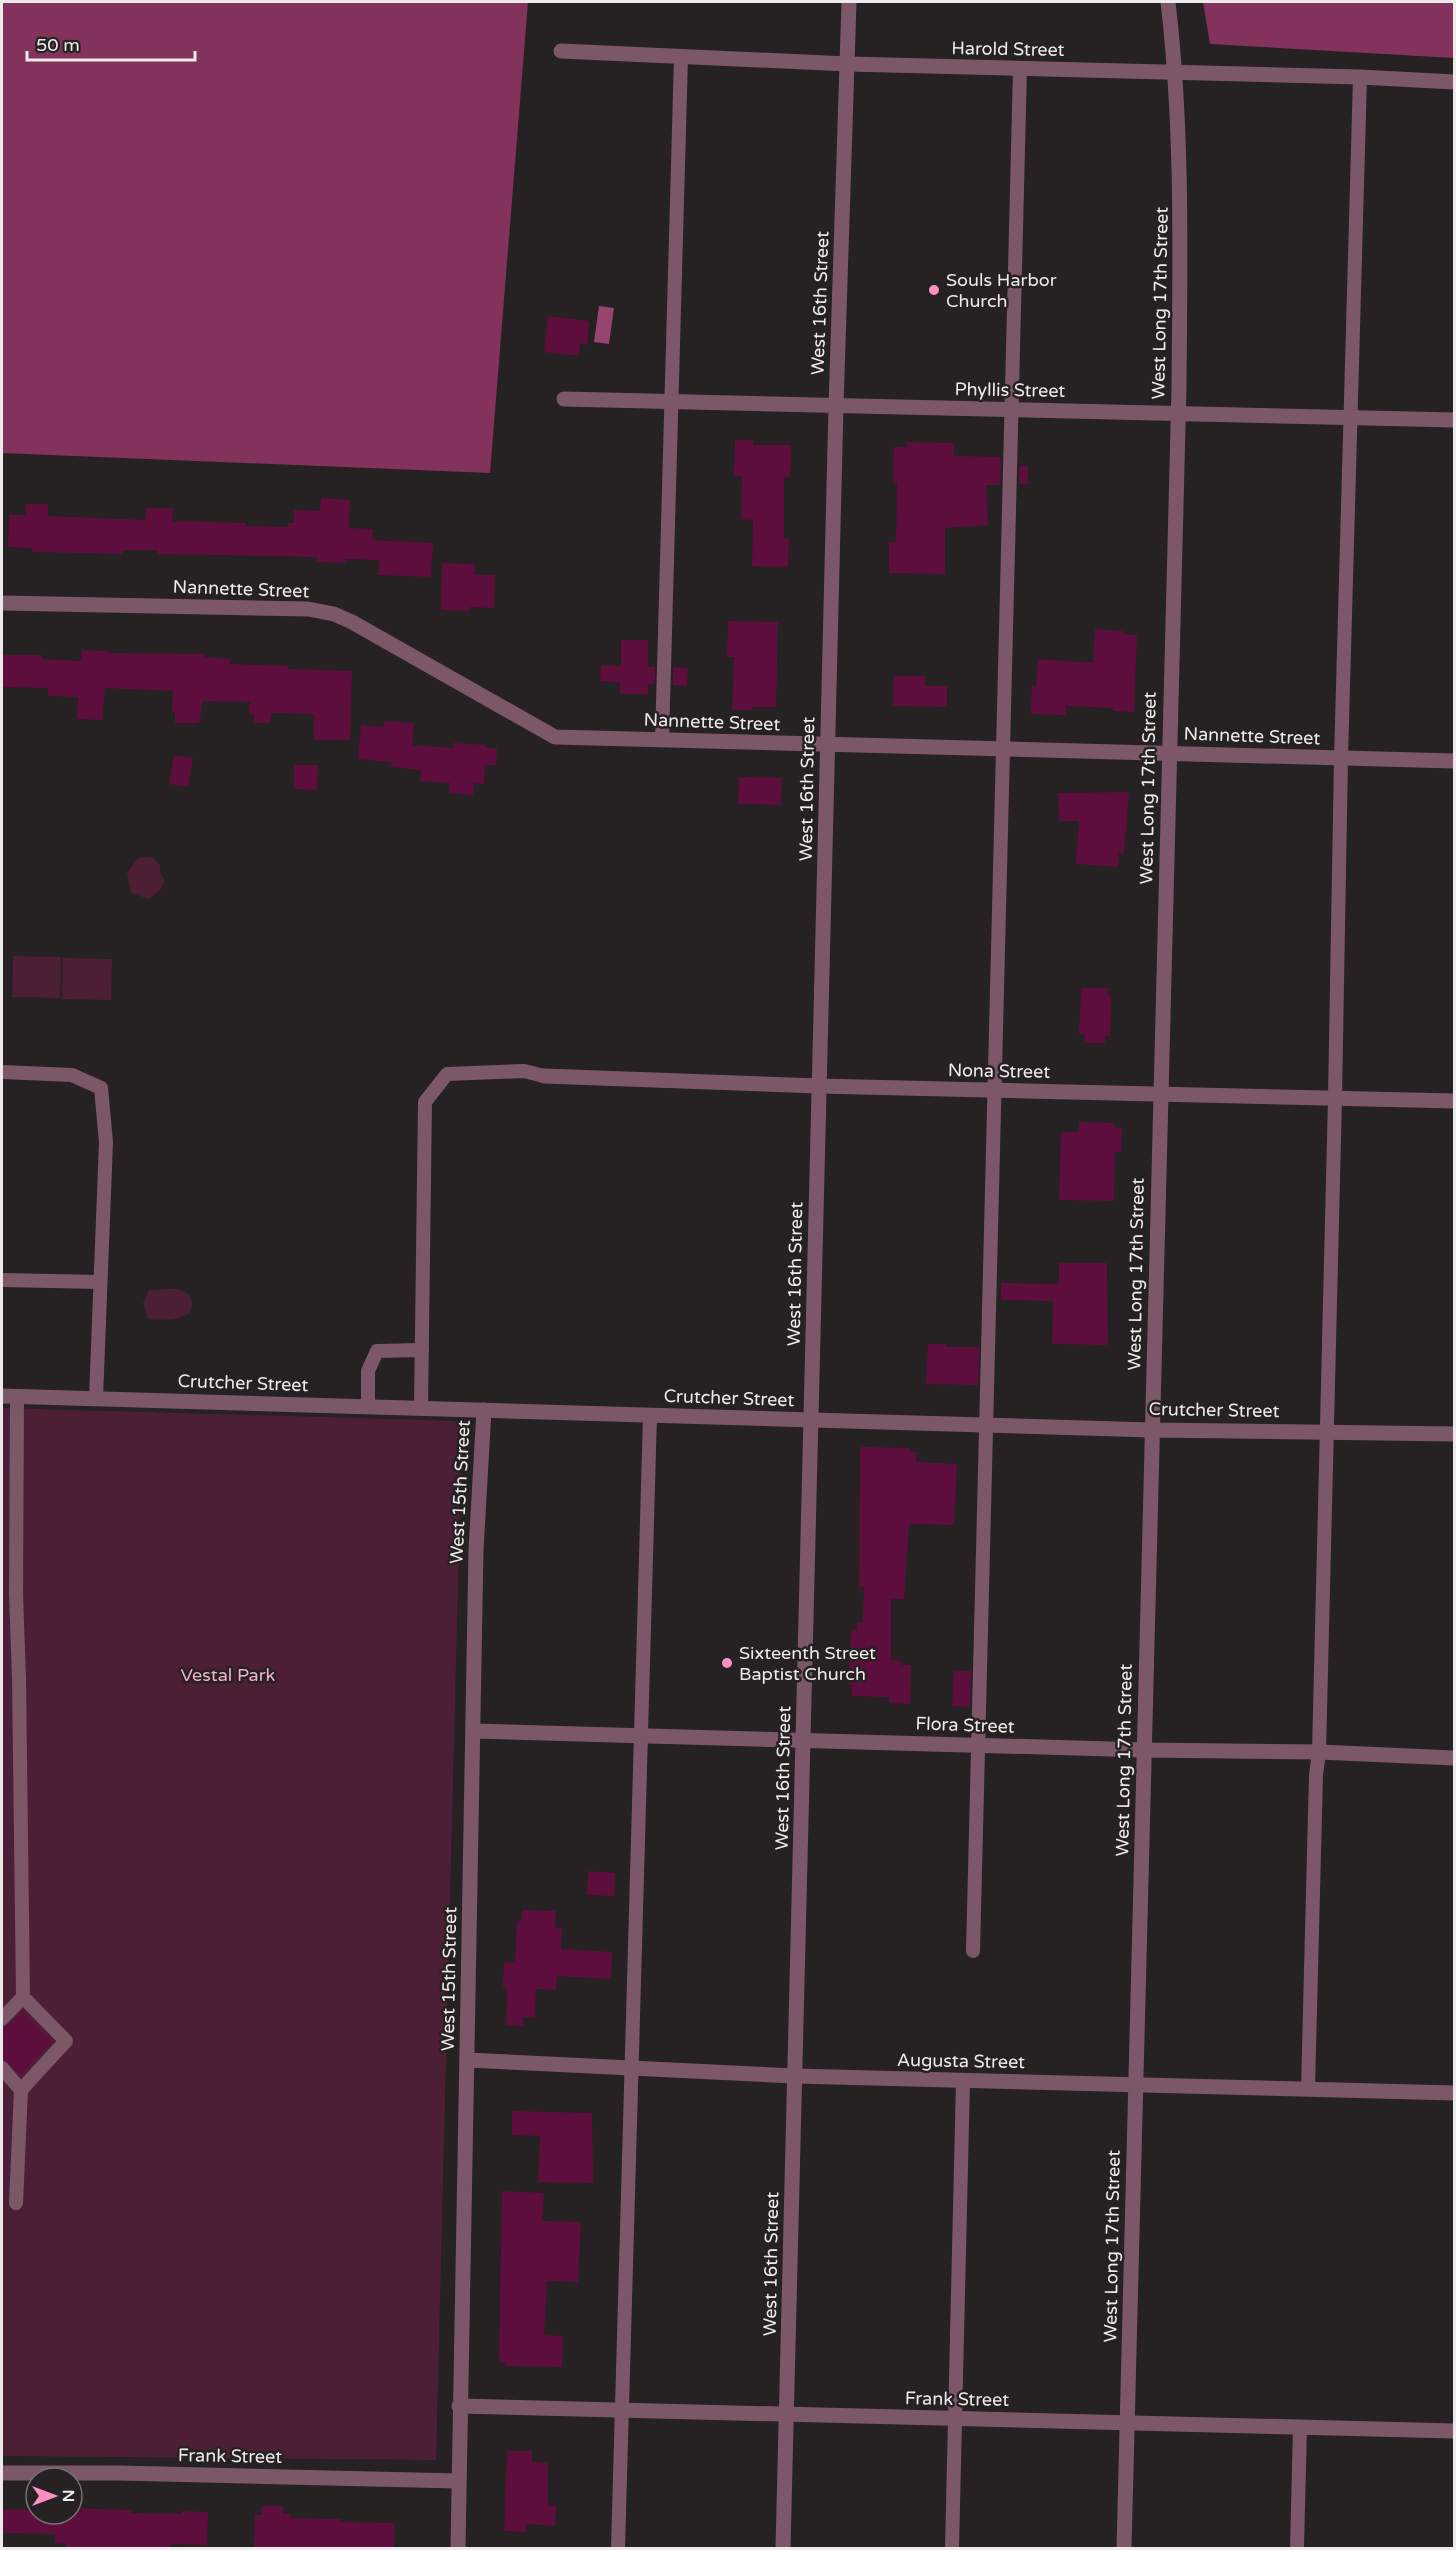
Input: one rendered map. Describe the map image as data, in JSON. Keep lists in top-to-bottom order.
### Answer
{
  "streets": {
    "street": [
      "Harold Street",
      "West 16th Street",
      "West Long 17th Street",
      "Phyllis Street",
      "Nannette Street",
      "Nona Street",
      "Crutcher Street",
      "West 15th Street",
      "Flora Street",
      "Augusta Street",
      "Frank Street"
    ]
  },
  "crossings": [
    ["Harold Street", "West 16th Street"],
    ["Harold Street", "West Long 17th Street"],
    ["West 16th Street", "Phyllis Street"],
    ["West 16th Street", "Nannette Street"],
    ["West 16th Street", "Nona Street"],
    ["West 16th Street", "Crutcher Street"],
    ["West 16th Street", "Flora Street"],
    ["West 16th Street", "Augusta Street"],
    ["West 16th Street", "Frank Street"],
    ["West Long 17th Street", "Phyllis Street"],
    ["West Long 17th Street", "Nannette Street"],
    ["West Long 17th Street", "Nona Street"],
    ["West Long 17th Street", "Crutcher Street"],
    ["West Long 17th Street", "Flora Street"],
    ["West Long 17th Street", "Augusta Street"],
    ["West Long 17th Street", "Frank Street"],
    ["Crutcher Street", "West 15th Street"],
    ["West 15th Street", "Flora Street"],
    ["West 15th Street", "Augusta Street"],
    ["West 15th Street", "Frank Street"]
  ],
  "parks": ["Vestal Park"],
  "places": ["Souls Harbor Church", "Sixteenth Street Baptist Church"],
  "scale_bar": "50 m",
  "north": "right"
}
